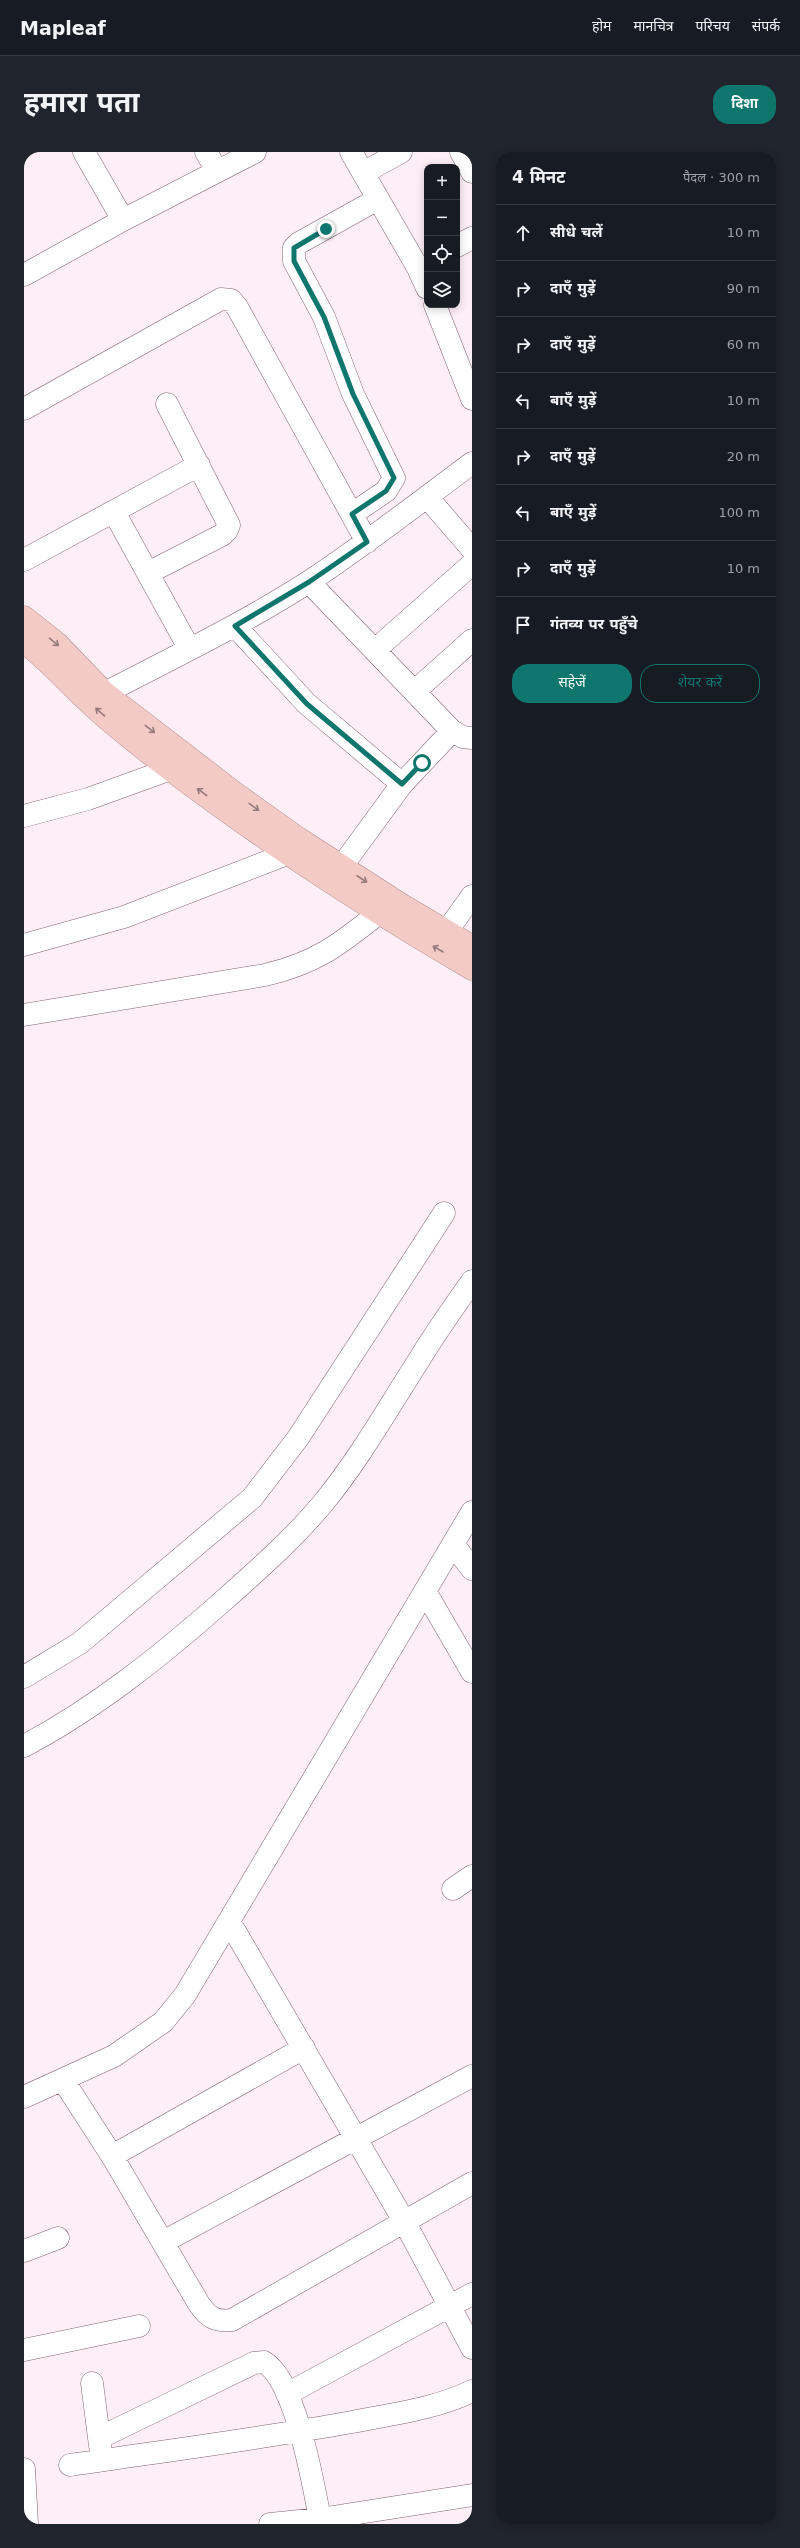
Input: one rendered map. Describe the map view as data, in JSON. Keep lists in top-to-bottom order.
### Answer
{
  "page": {
    "header": "Mapleaf",
    "nav": [
      "होम",
      "मानचित्र",
      "परिचय",
      "संपर्क"
    ],
    "buttons": [
      "दिशा",
      ["सहेजें", "शेयर करें"]
    ],
    "title": "हमारा पता",
    "heading": ["4 मिनट", "पैदल · 300 m"],
    "map_buttons": ["+", "−"],
    "list": [
      ["सीधे चलें", "10 m"],
      ["दाएँ मुड़ें", "90 m"],
      ["दाएँ मुड़ें", "60 m"],
      ["बाएँ मुड़ें", "10 m"],
      ["दाएँ मुड़ें", "20 m"],
      ["बाएँ मुड़ें", "100 m"],
      ["दाएँ मुड़ें", "10 m"],
      "गंतव्य पर पहुँचे"
    ]
  }
}
